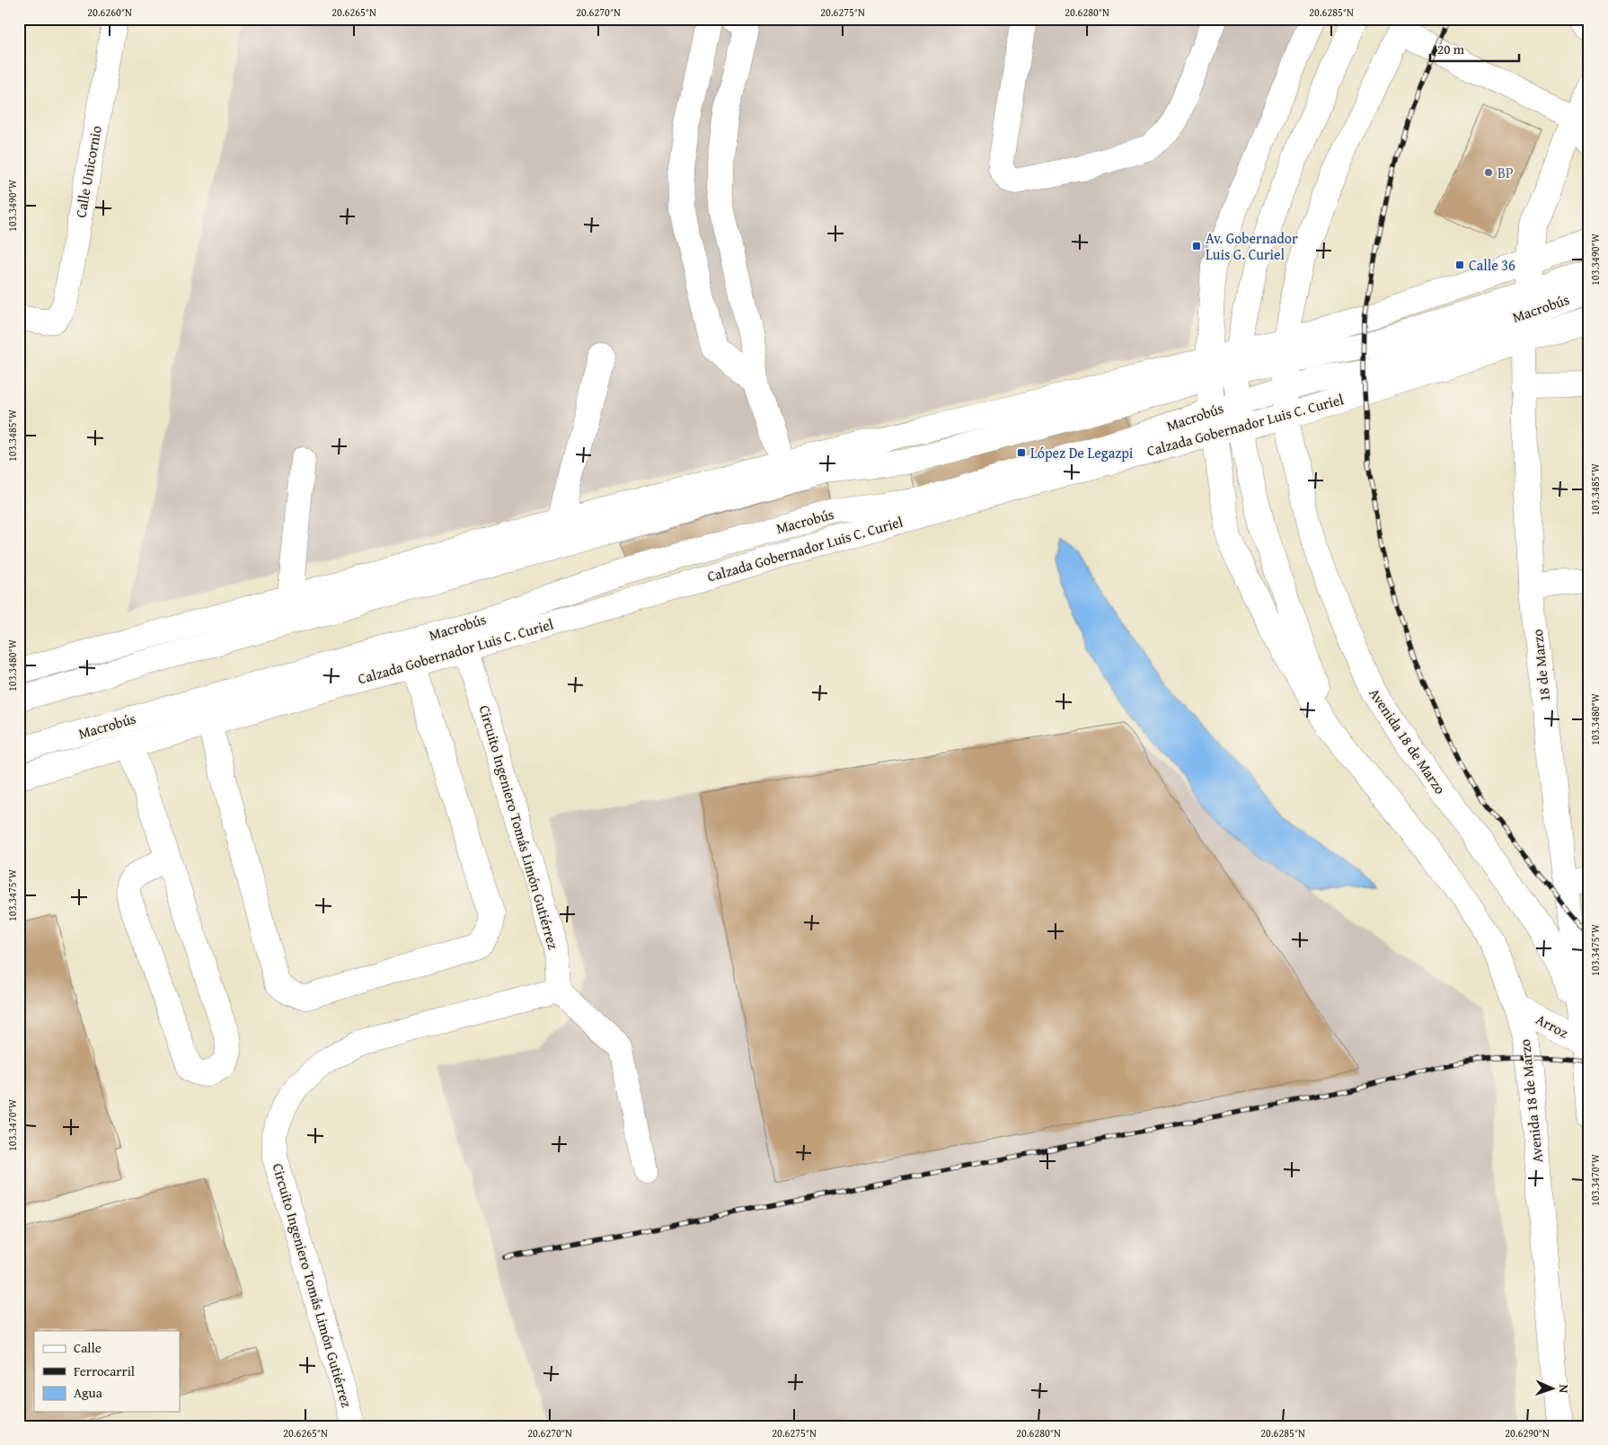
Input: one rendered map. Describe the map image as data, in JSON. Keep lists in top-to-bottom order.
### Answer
{
  "streets": {
    "main road": [
      "Calle Unicornio",
      "Macrobús",
      "Calzada Gobernador Luis C. Curiel",
      "18 de Marzo",
      "Avenida 18 de Marzo",
      "Circuito Ingeniero Tomás Limón Gutiérrez",
      "Arroz"
    ]
  },
  "crossings": [
    ["Macrobús", "Calzada Gobernador Luis C. Curiel"],
    ["Macrobús", "18 de Marzo"],
    ["Macrobús", "Avenida 18 de Marzo"],
    ["Calzada Gobernador Luis C. Curiel", "18 de Marzo"],
    ["Calzada Gobernador Luis C. Curiel", "Avenida 18 de Marzo"],
    ["Calzada Gobernador Luis C. Curiel", "Circuito Ingeniero Tomás Limón Gutiérrez"],
    ["18 de Marzo", "Avenida 18 de Marzo"],
    ["18 de Marzo", "Arroz"],
    ["Avenida 18 de Marzo", "Arroz"]
  ],
  "places": {
    "other": ["BP"],
    "transit": ["Av. Gobernador Luis G. Curiel", "Calle 36", "López De Legazpi"]
  },
  "legend": ["Calle", "Ferrocarril", "Agua"],
  "scale_bar": "20 m",
  "north": "right",
  "coordinates": [
    "20.6260°N",
    "20.6265°N",
    "20.6270°N",
    "20.6275°N",
    "20.6280°N",
    "20.6285°N",
    "103.3490°W",
    "103.3485°W",
    "103.3480°W",
    "103.3475°W",
    "103.3470°W",
    "20.6290°N"
  ]
}
